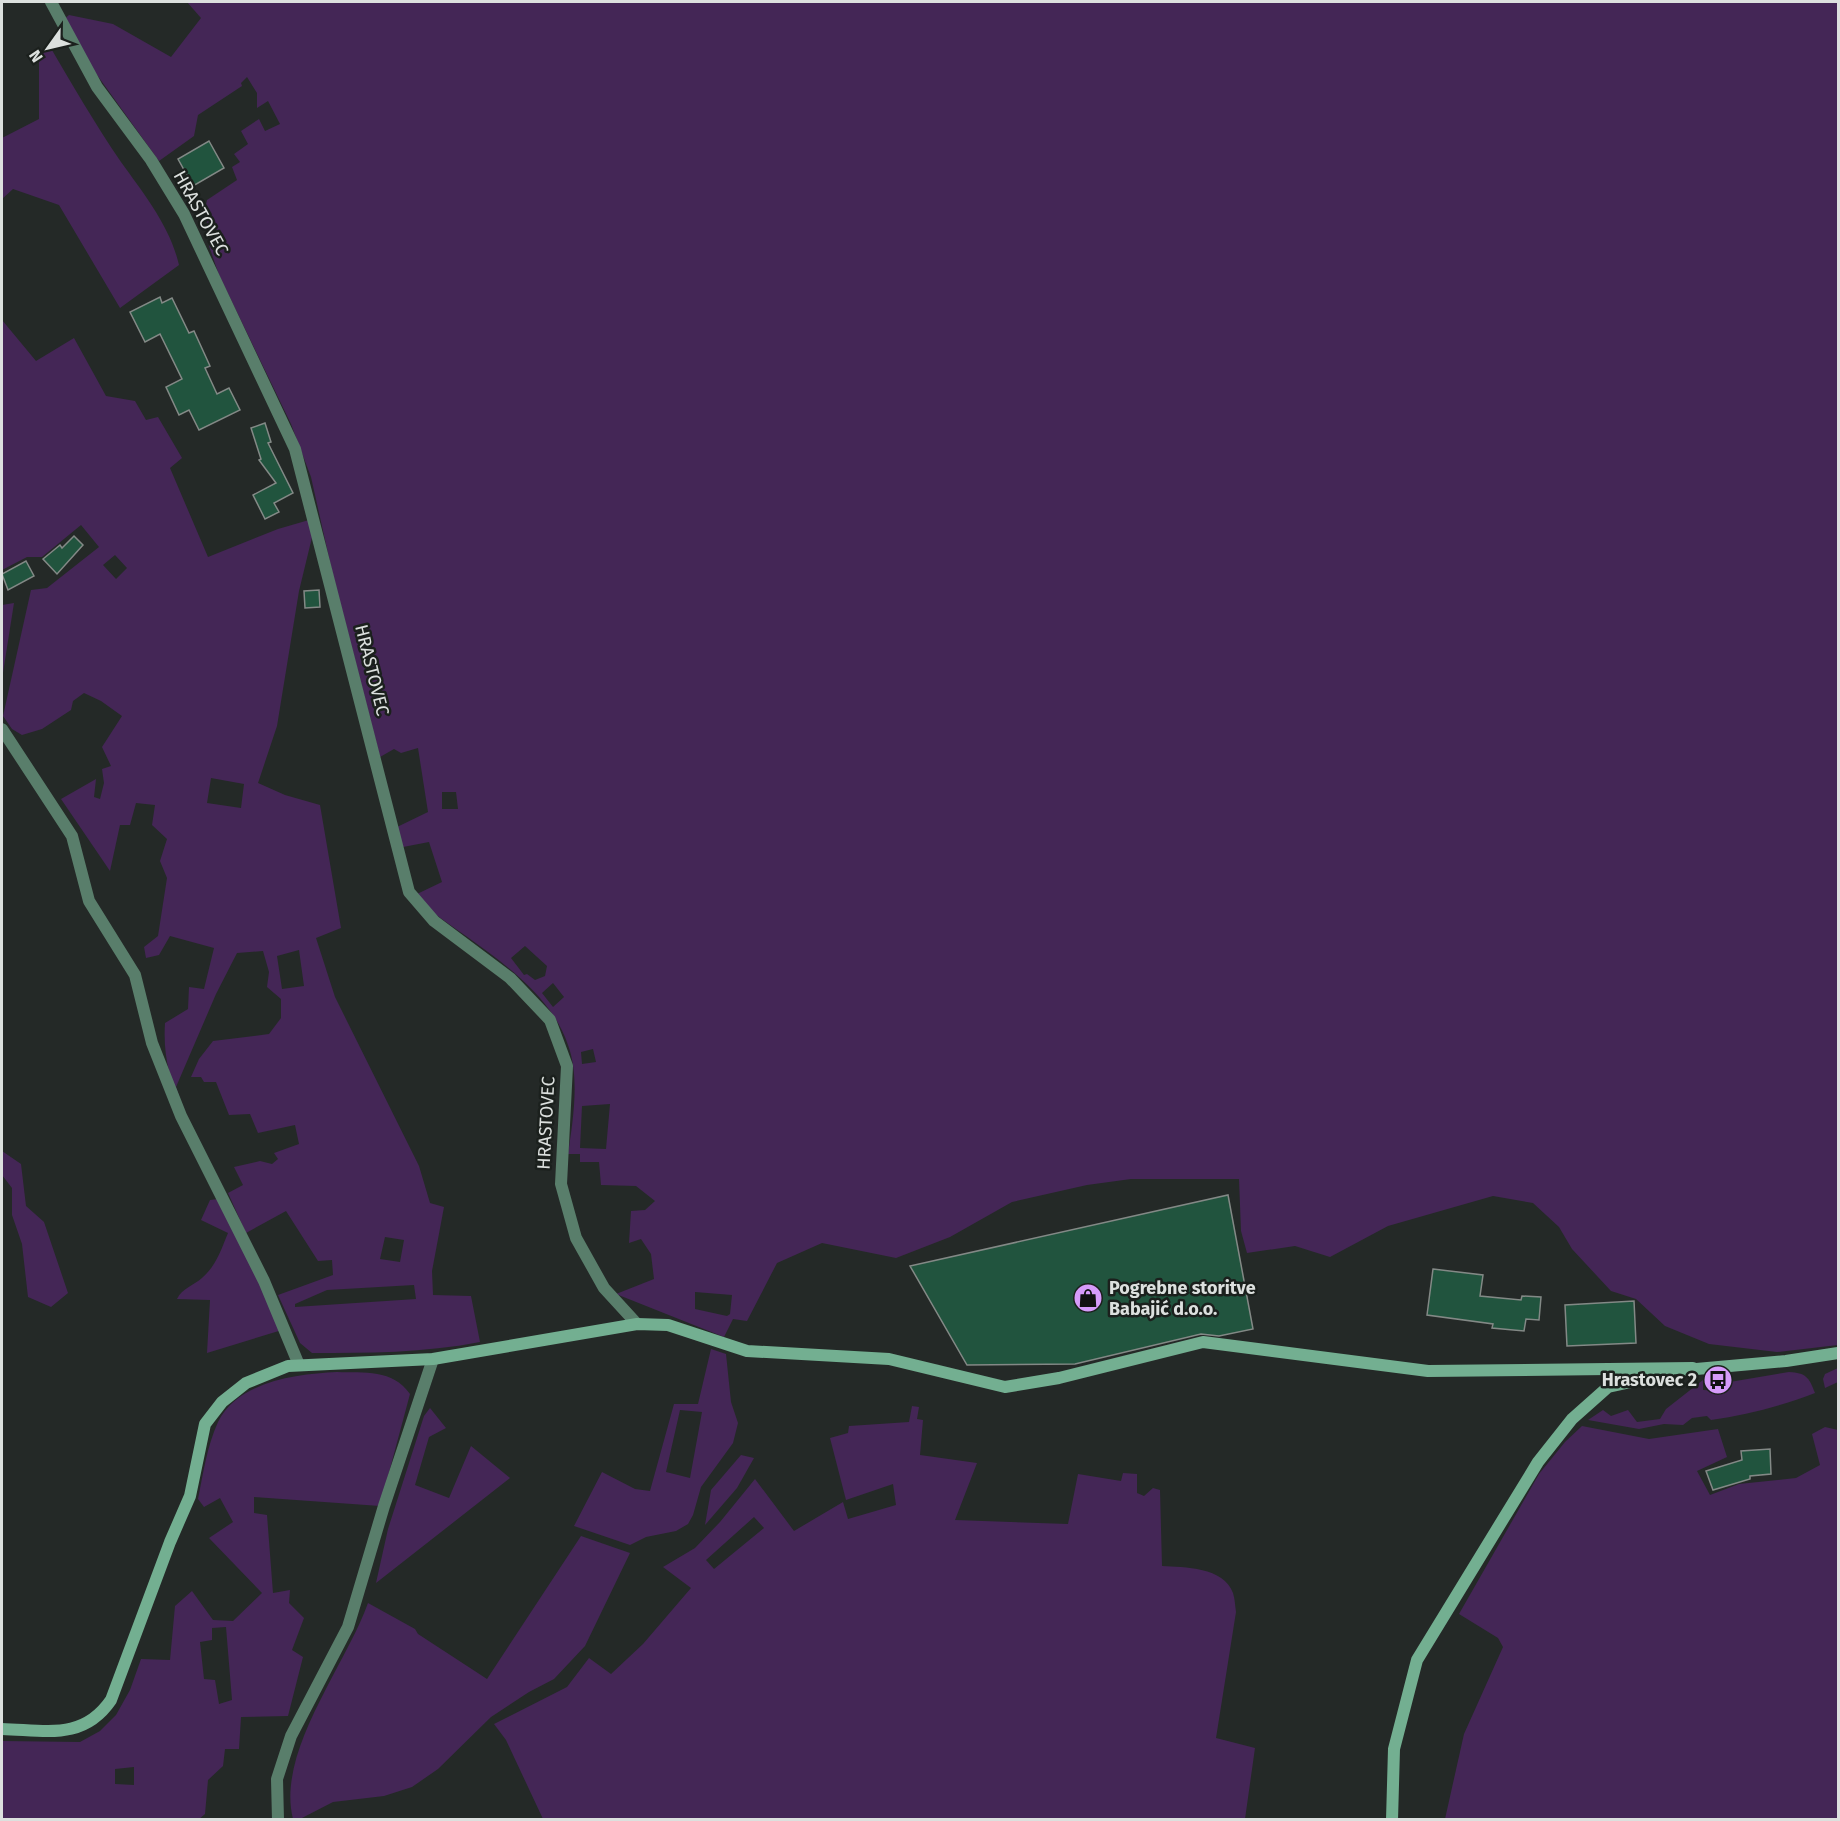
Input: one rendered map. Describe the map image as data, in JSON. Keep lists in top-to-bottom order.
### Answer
{
  "streets": {
    "street": ["HRASTOVEC"]
  },
  "places": {
    "shop": ["Pogrebne storitve Babajić d.o.o."],
    "bus stop": ["Hrastovec 2"]
  },
  "north": "bottom left"
}
